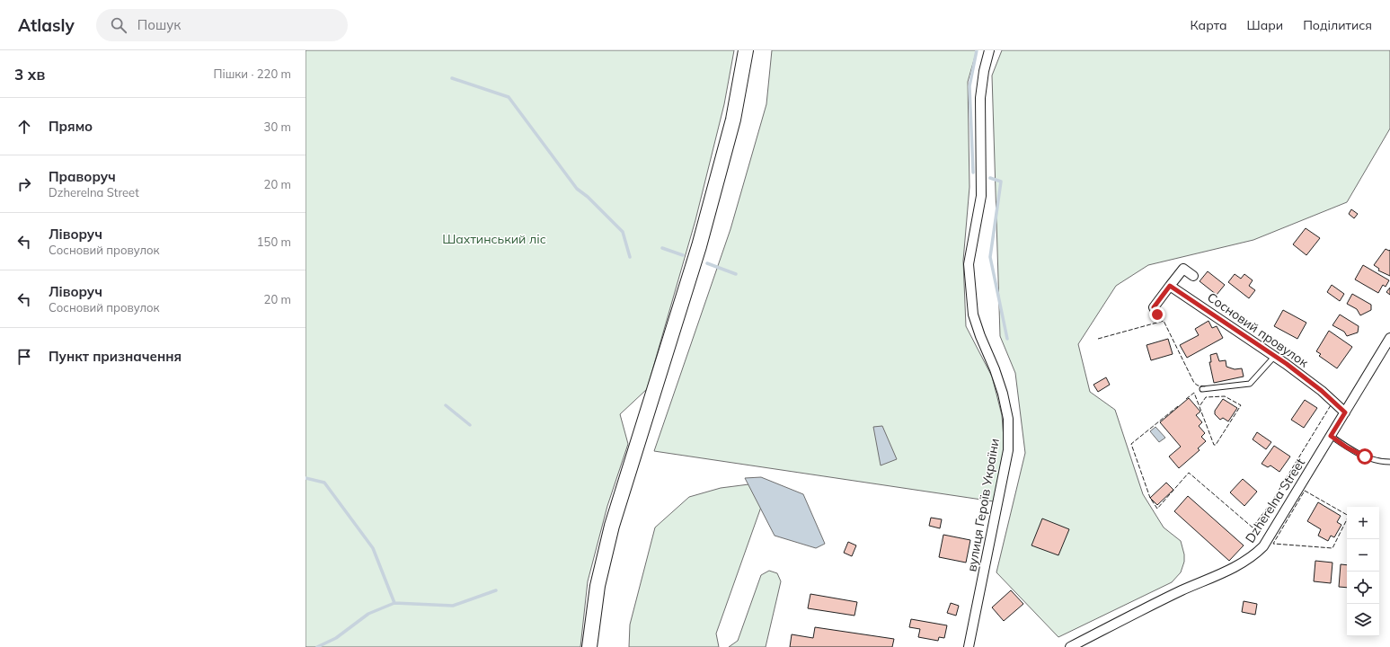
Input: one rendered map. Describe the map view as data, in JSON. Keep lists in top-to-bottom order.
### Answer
{
  "streets": {
    "street": ["Сосновий провулок", "Dzherelna Street", "вулиця Героїв України"]
  },
  "crossings": [
    ["Сосновий провулок", "Dzherelna Street"]
  ],
  "parks": ["Шахтинський ліс"],
  "page": {
    "header": "Atlasly",
    "search": "Пошук",
    "nav": ["Карта", "Шари", "Поділитися"],
    "heading": ["3 хв", "Пішки · 220 m"],
    "list": [
      ["Прямо", "30 m"],
      ["Праворуч", "Dzherelna Street", "20 m"],
      ["Ліворуч", "Сосновий провулок", "150 m"],
      ["Ліворуч", "Сосновий провулок", "20 m"],
      "Пункт призначення"
    ],
    "map_buttons": ["+", "−"]
  }
}
